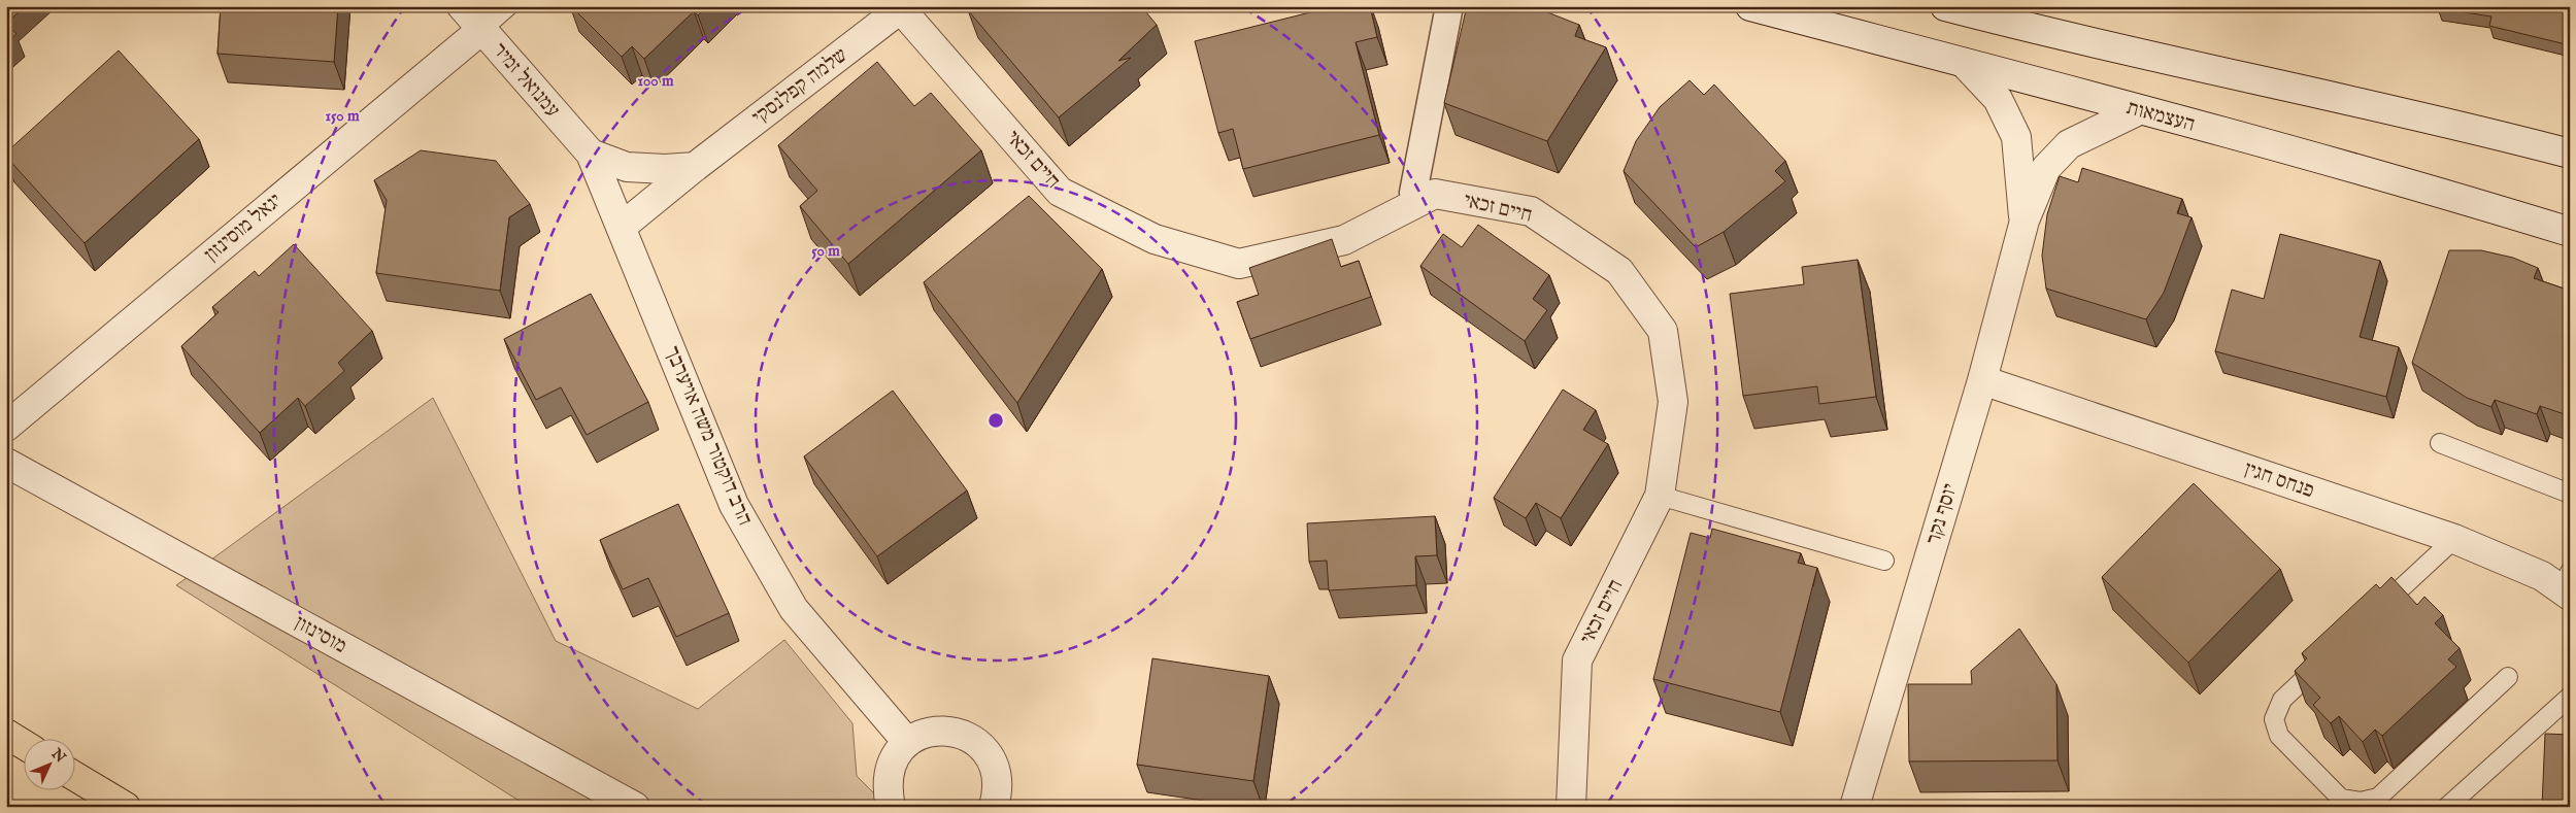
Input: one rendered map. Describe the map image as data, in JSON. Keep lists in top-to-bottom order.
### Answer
{
  "streets": {
    "street": [
      "עמנואל זמיר",
      "שלמה קפלנסקי",
      "העצמאות",
      "חיים זכאי",
      "יגאל מוסינזון",
      "הרב דוקטור משה אויערבך",
      "פנחס חגין",
      "יוסף נקר",
      "מוסינזון"
    ]
  },
  "crossings": [
    ["עמנואל זמיר", "יגאל מוסינזון"],
    ["עמנואל זמיר", "הרב דוקטור משה אויערבך"],
    ["שלמה קפלנסקי", "חיים זכאי"],
    ["שלמה קפלנסקי", "הרב דוקטור משה אויערבך"],
    ["העצמאות", "יוסף נקר"],
    ["פנחס חגין", "יוסף נקר"]
  ],
  "north": "top right",
  "rings": ["100 m", "150 m", "50 m"]
}
